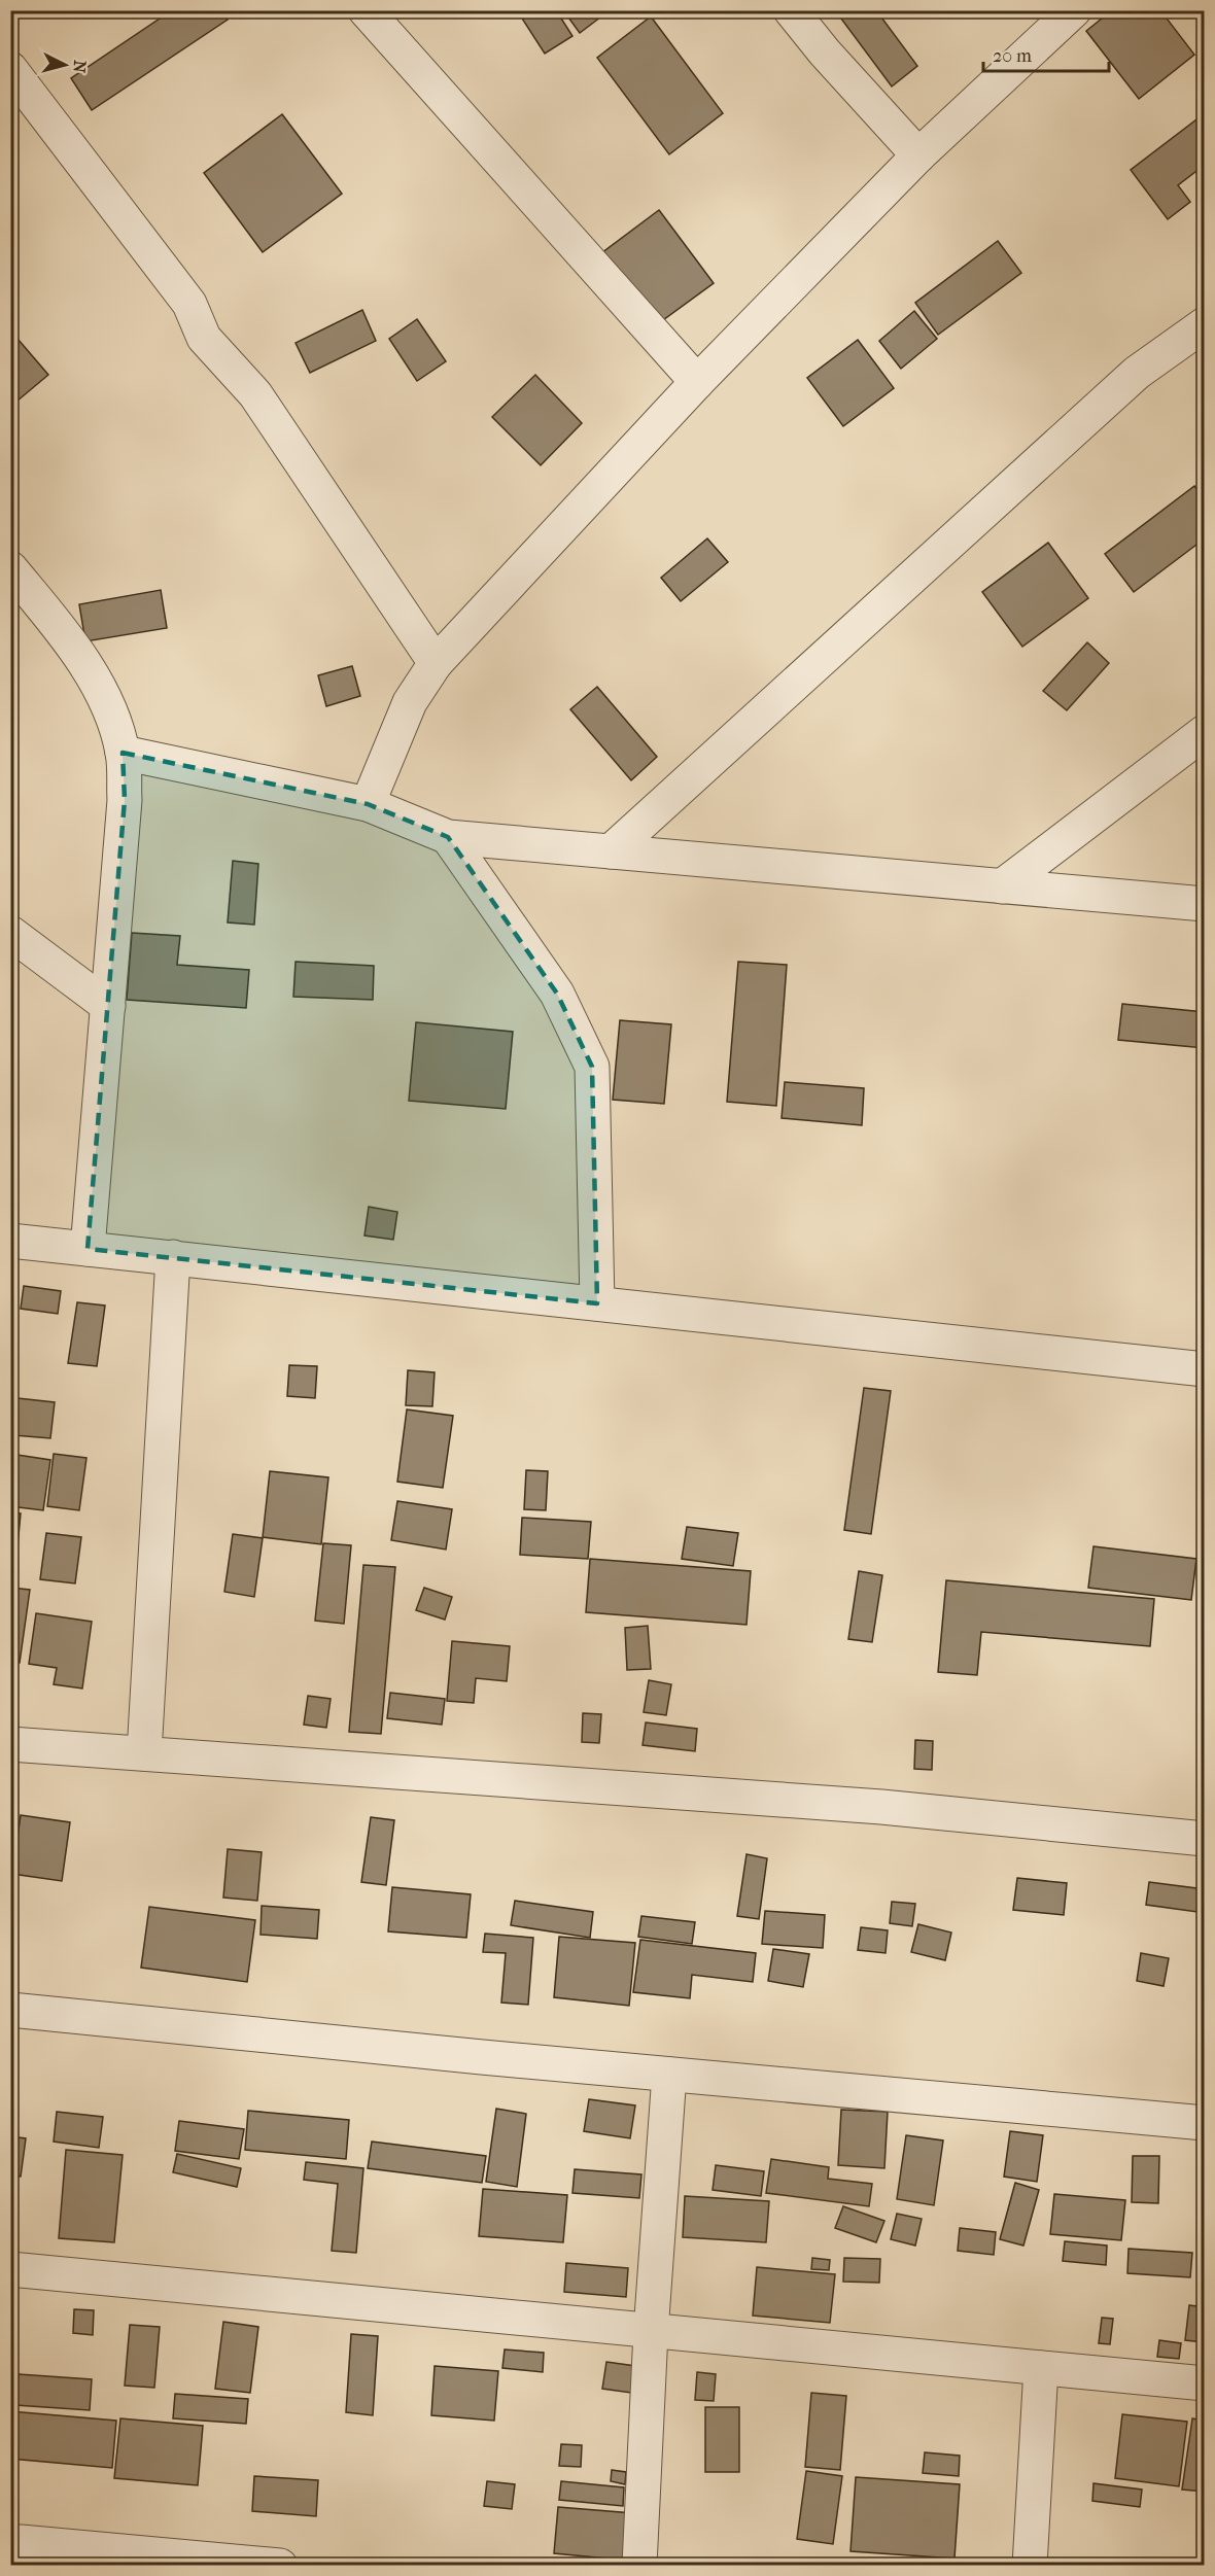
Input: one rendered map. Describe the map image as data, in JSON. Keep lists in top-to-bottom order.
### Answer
{
  "scale_bar": "20 m",
  "north": "right"
}
